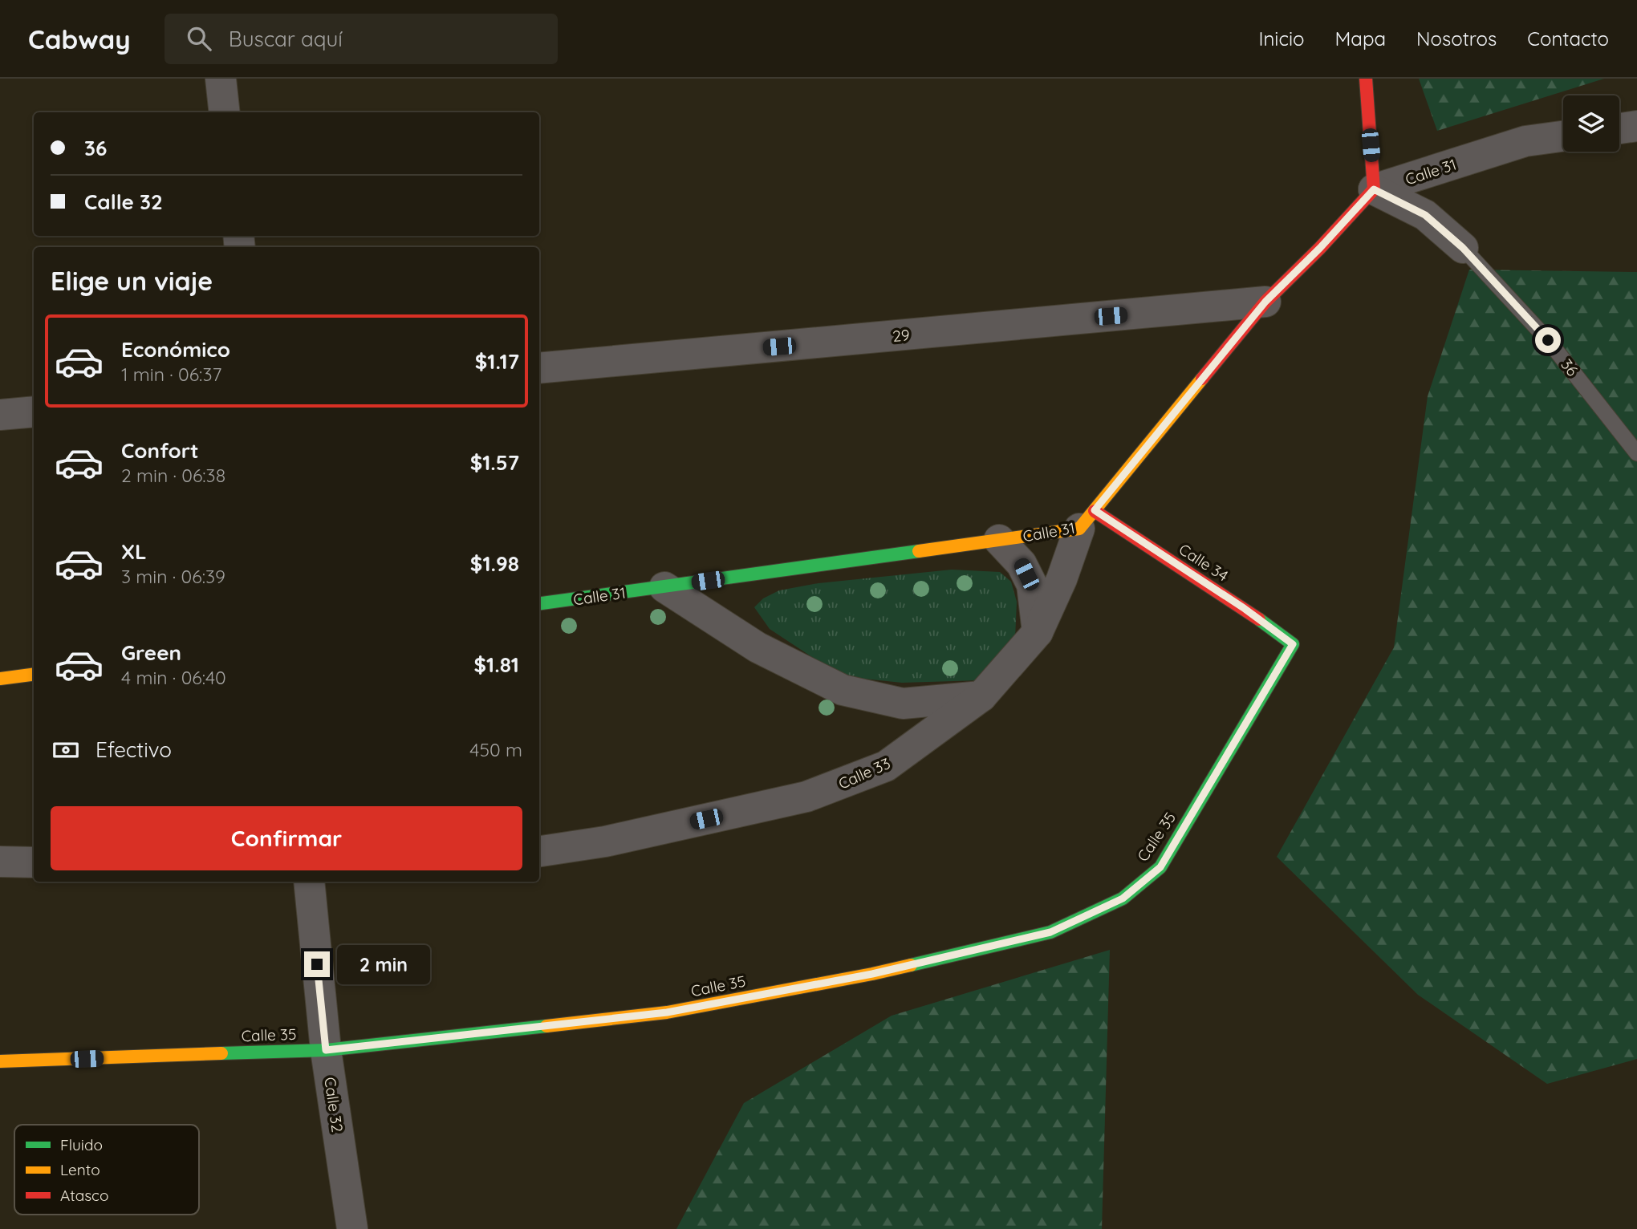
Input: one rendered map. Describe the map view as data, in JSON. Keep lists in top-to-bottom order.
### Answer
{
  "streets": {
    "street": [
      "Calle 31",
      "29",
      "36",
      "Calle 34",
      "Calle 33",
      "Calle 35",
      "Calle 32"
    ]
  },
  "crossings": [
    ["Calle 31", "29"],
    ["Calle 31", "36"],
    ["Calle 31", "Calle 34"],
    ["Calle 31", "Calle 33"],
    ["Calle 34", "Calle 33"],
    ["Calle 34", "Calle 35"],
    ["Calle 35", "Calle 32"]
  ],
  "legend": ["Fluido", "Lento", "Atasco"],
  "page": {
    "header": "Cabway",
    "search": "Buscar aquí",
    "nav": [
      "Inicio",
      "Mapa",
      "Nosotros",
      "Contacto"
    ],
    "banner": ["36", "Calle 32"],
    "heading": "Elige un viaje",
    "list": [
      {
        "name": "Económico",
        "note": "1 min · 06:37",
        "value": "$1.17"
      },
      {
        "name": "Confort",
        "note": "2 min · 06:38",
        "value": "$1.57"
      },
      {
        "name": "XL",
        "note": "3 min · 06:39",
        "value": "$1.98"
      },
      {
        "name": "Green",
        "note": "4 min · 06:40",
        "value": "$1.81"
      }
    ],
    "pay": ["Efectivo", "450 m"],
    "buttons": "Confirmar",
    "bubble": "2 min"
  }
}
